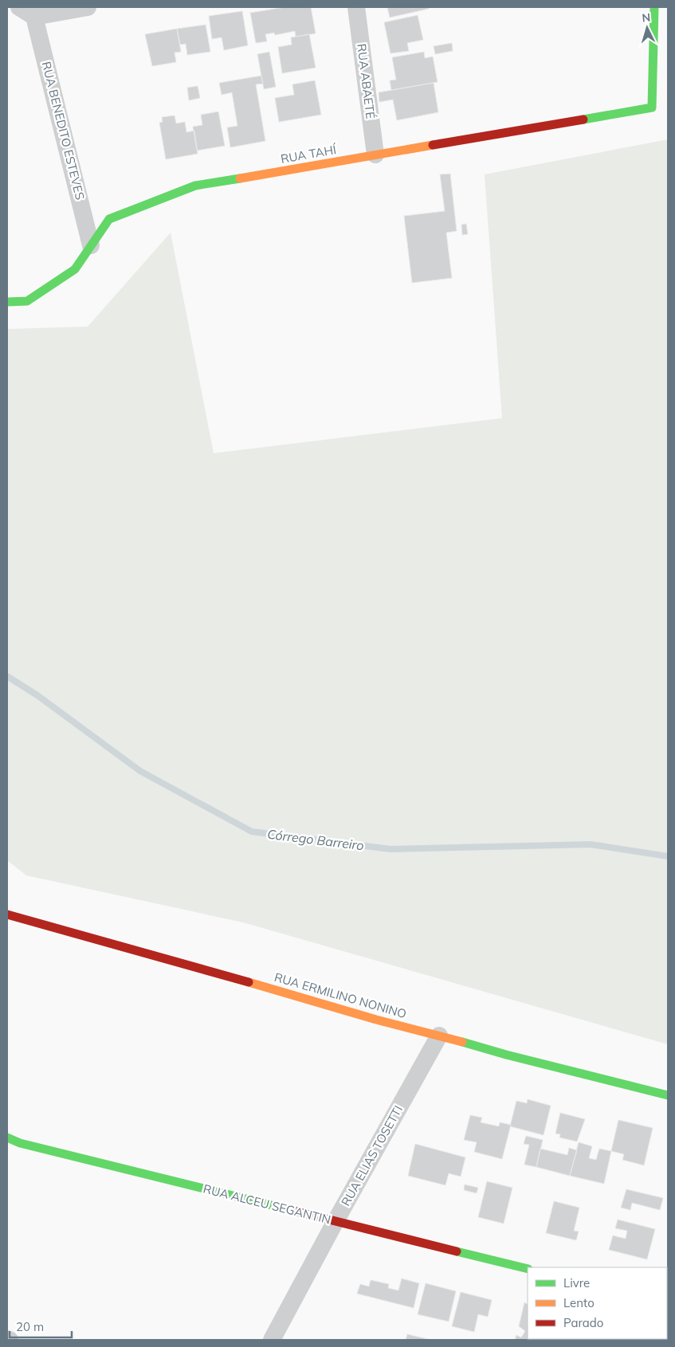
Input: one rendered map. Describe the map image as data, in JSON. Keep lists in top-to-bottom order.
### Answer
{
  "streets": {
    "street": [
      "RUA ABAETÉ",
      "RUA BENEDITO ESTEVES",
      "RUA TAHÍ",
      "RUA ERMILINO NONINO",
      "RUA ELIAS TOSETTI",
      "RUA ALCEU SEGANTIN"
    ]
  },
  "crossings": [
    ["RUA ABAETÉ", "RUA TAHÍ"],
    ["RUA BENEDITO ESTEVES", "RUA TAHÍ"],
    ["RUA ERMILINO NONINO", "RUA ELIAS TOSETTI"],
    ["RUA ELIAS TOSETTI", "RUA ALCEU SEGANTIN"]
  ],
  "water": ["Córrego Barreiro"],
  "legend": ["Livre", "Lento", "Parado"],
  "scale_bar": "20 m",
  "north": "top"
}
